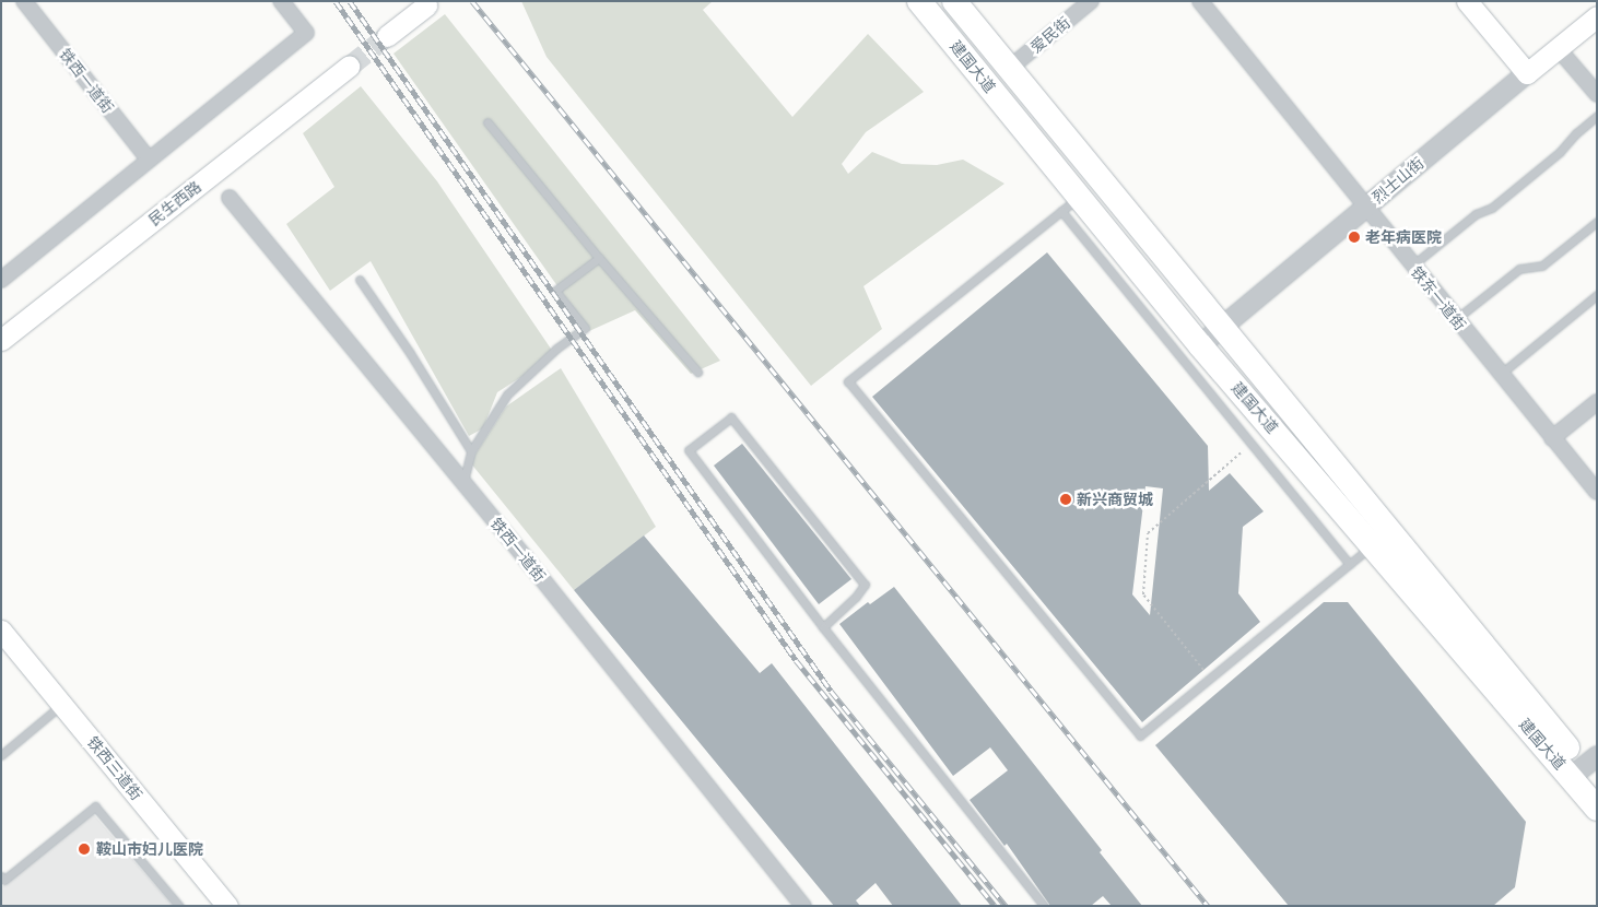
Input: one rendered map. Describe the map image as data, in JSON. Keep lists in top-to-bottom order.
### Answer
{
  "streets": {
    "highway": ["建国大道"],
    "main road": ["烈士山街", "民生西路", "铁西三道街"],
    "street": ["爱民街", "铁西一道街", "铁东一道街"]
  },
  "crossings": [
    ["爱民街", "建国大道"],
    ["建国大道", "烈士山街"],
    ["烈士山街", "铁东一道街"]
  ],
  "places": ["老年病医院", "新兴商贸城", "鞍山市妇儿医院"]
}
